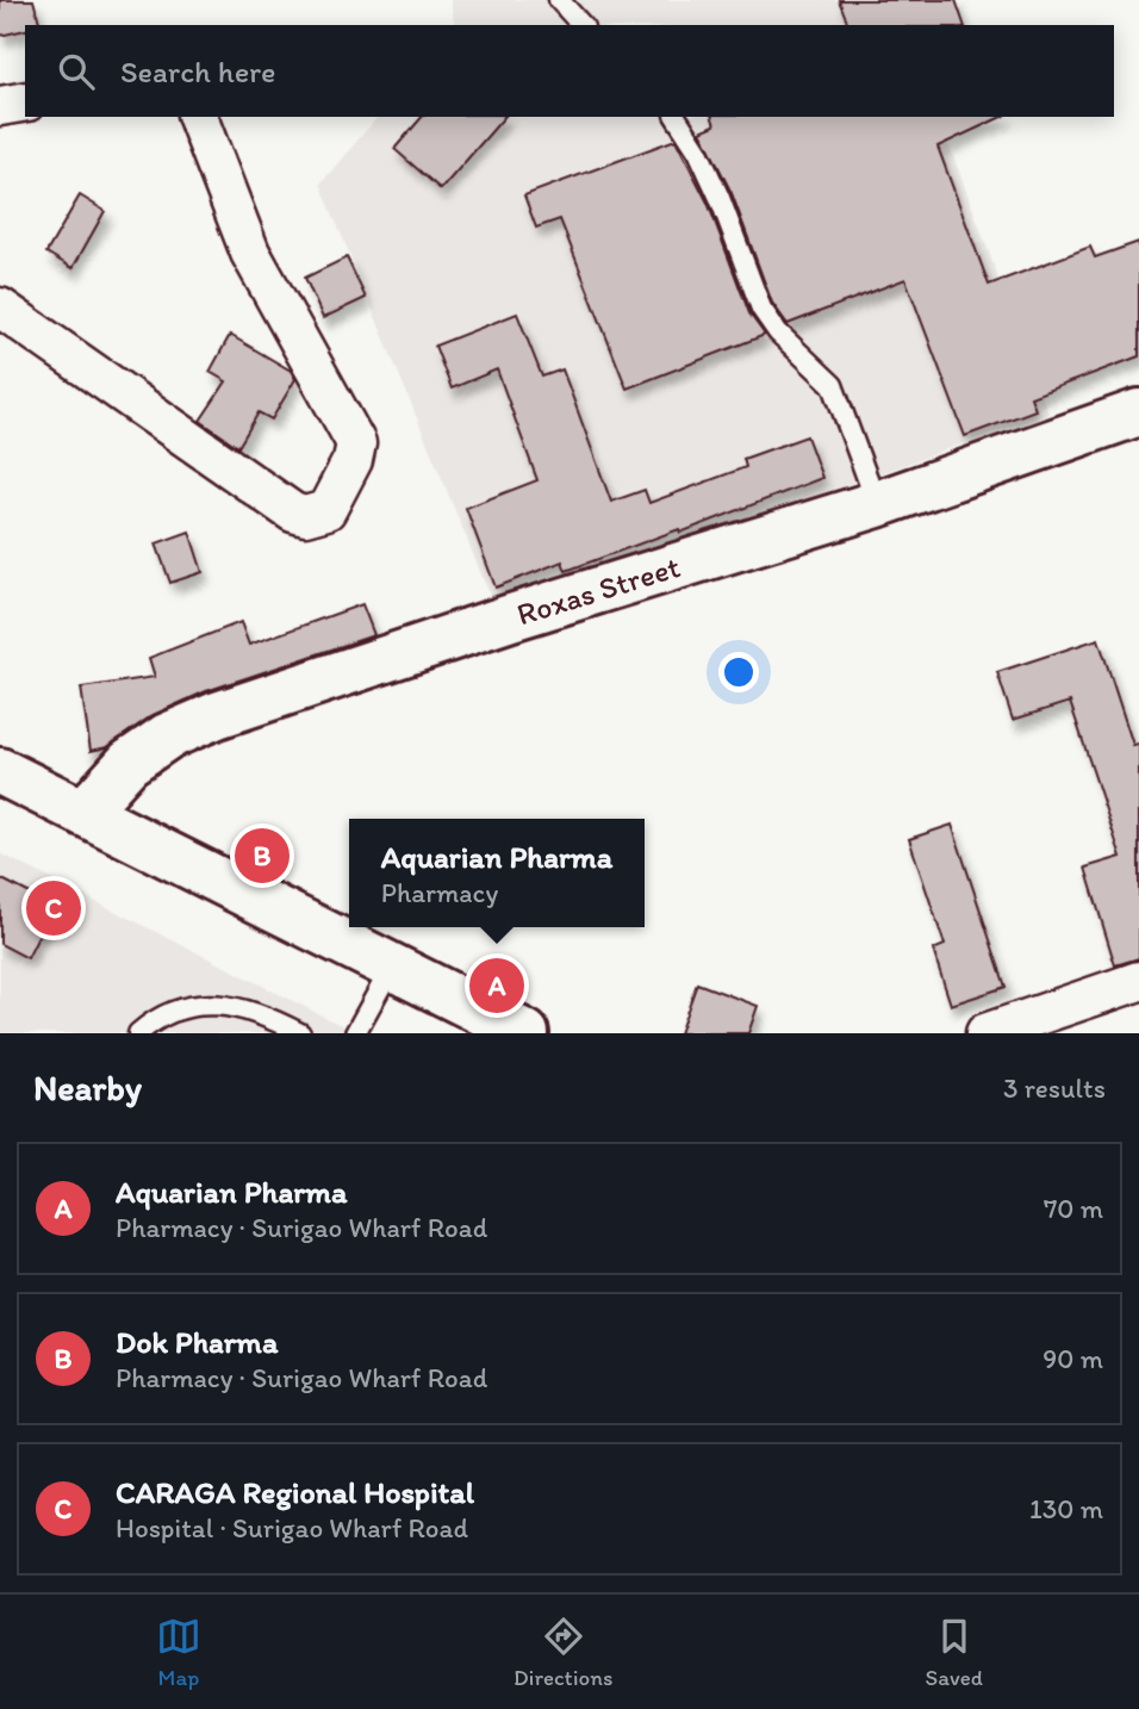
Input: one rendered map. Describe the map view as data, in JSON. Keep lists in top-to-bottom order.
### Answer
{
  "streets": {
    "street": ["Roxas Street"]
  },
  "page": {
    "search": "Search here",
    "popup": ["Aquarian Pharma", "Pharmacy"],
    "pins": ["B", "C", "A"],
    "heading": ["Nearby", "3 results"],
    "list": [
      {
        "mark": "A",
        "name": "Aquarian Pharma",
        "note": "Pharmacy · Surigao Wharf Road",
        "value": "70 m"
      },
      {
        "mark": "B",
        "name": "Dok Pharma",
        "note": "Pharmacy · Surigao Wharf Road",
        "value": "90 m"
      },
      {
        "mark": "C",
        "name": "CARAGA Regional Hospital",
        "note": "Hospital · Surigao Wharf Road",
        "value": "130 m"
      }
    ],
    "nav": ["Map", "Directions", "Saved"]
  }
}
